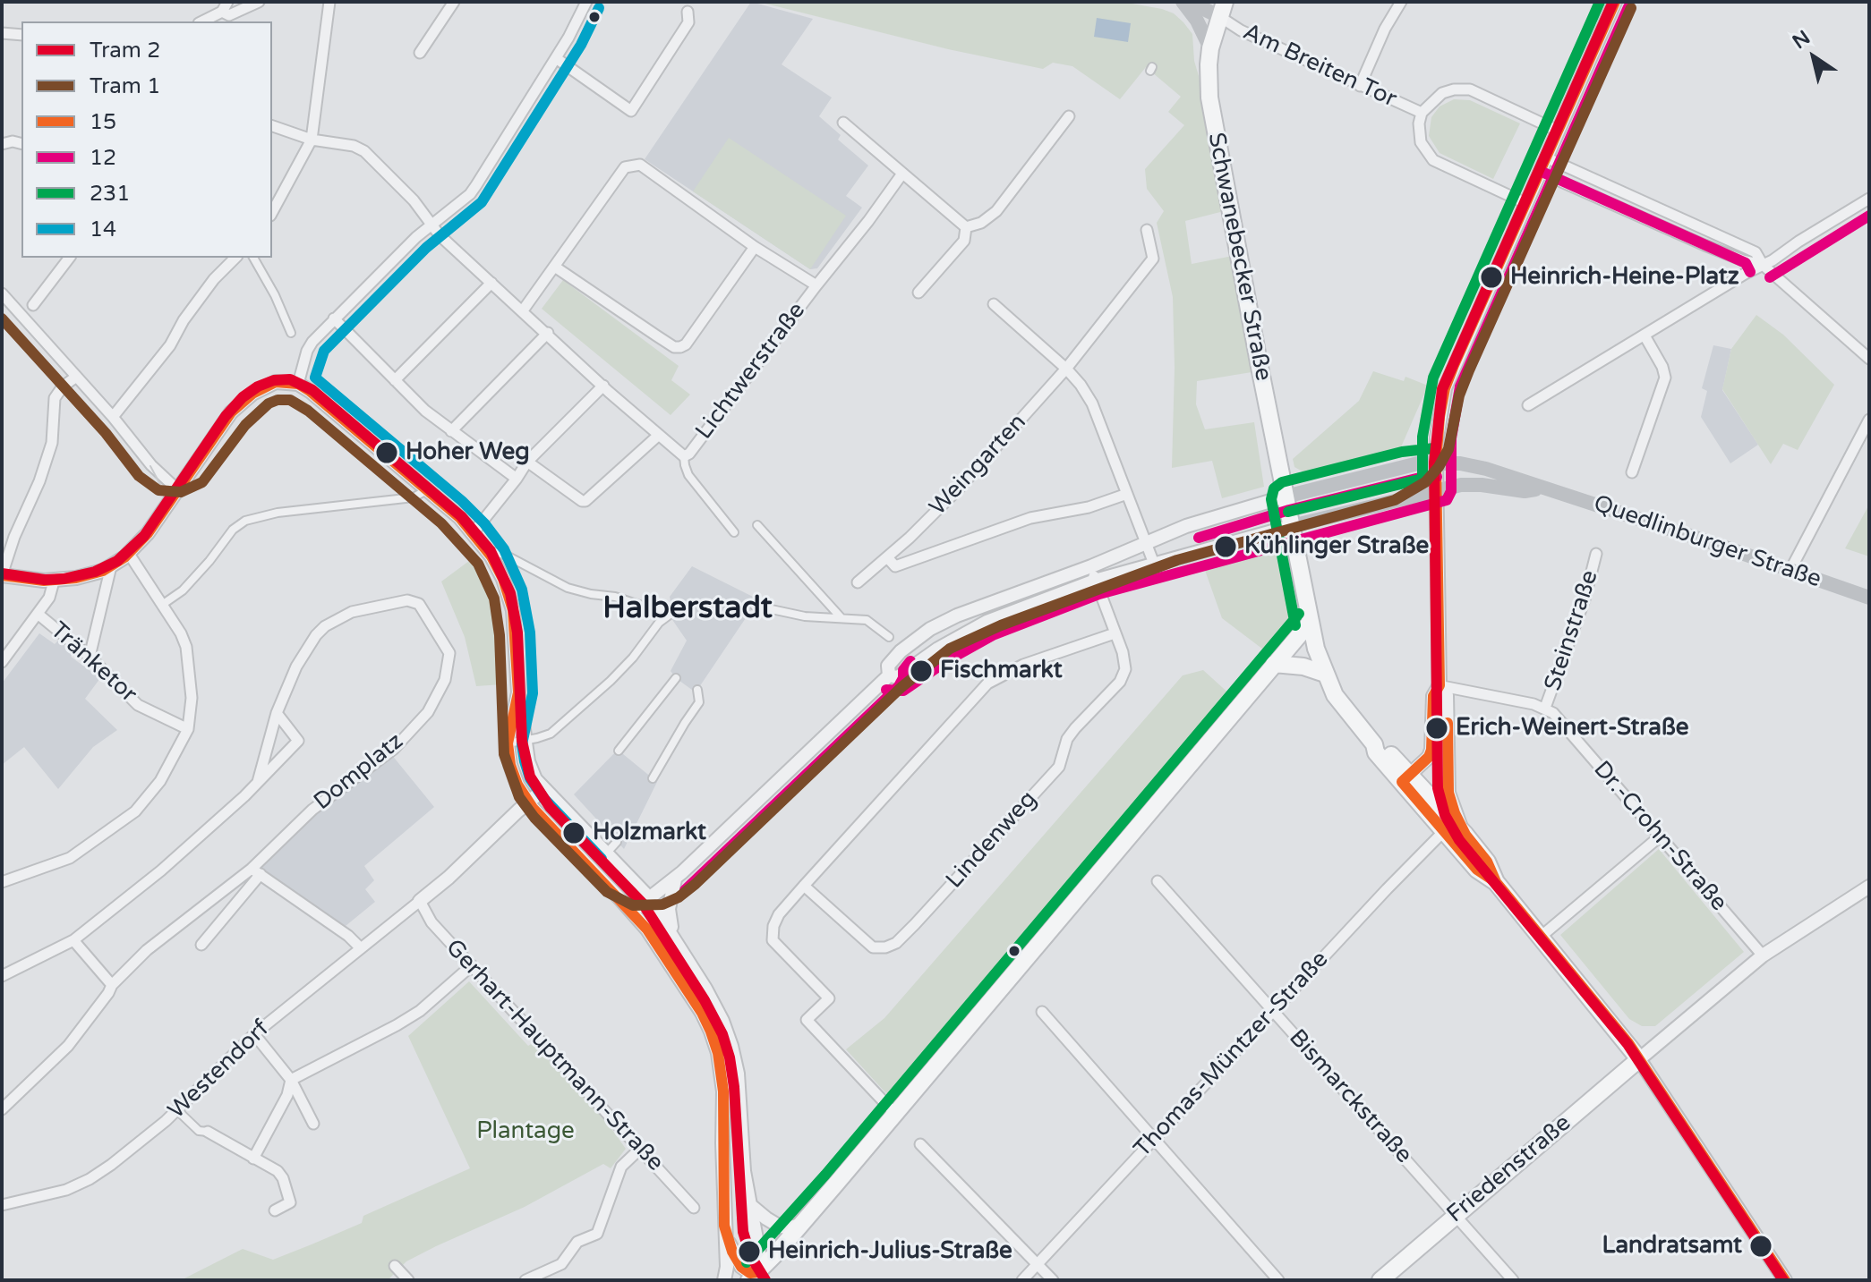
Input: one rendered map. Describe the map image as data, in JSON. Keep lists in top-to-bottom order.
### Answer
{
  "streets": {
    "main road": ["Schwanebecker Straße", "Quedlinburger Straße", "Friedenstraße"],
    "street": [
      "Am Breiten Tor",
      "Lichtwerstraße",
      "Weingarten",
      "Steinstraße",
      "Tränketor",
      "Domplatz",
      "Dr.-Crohn-Straße",
      "Lindenweg",
      "Thomas-Müntzer-Straße",
      "Gerhart-Hauptmann-Straße",
      "Westendorf",
      "Bismarckstraße"
    ]
  },
  "crossings": [
    ["Am Breiten Tor", "Schwanebecker Straße"],
    ["Schwanebecker Straße", "Quedlinburger Straße"],
    ["Steinstraße", "Dr.-Crohn-Straße"],
    ["Thomas-Müntzer-Straße", "Bismarckstraße"],
    ["Gerhart-Hauptmann-Straße", "Westendorf"],
    ["Bismarckstraße", "Friedenstraße"]
  ],
  "districts": ["Halberstadt"],
  "parks": ["Plantage"],
  "places": [
    "Heinrich-Heine-Platz",
    "Hoher Weg",
    "Kühlinger Straße",
    "Fischmarkt",
    "Erich-Weinert-Straße",
    "Holzmarkt",
    "Landratsamt",
    "Heinrich-Julius-Straße"
  ],
  "lines": [
    "tram line 2",
    "transit line 15",
    "transit line 231",
    "transit line 12",
    "tram line 1",
    "transit line 14"
  ],
  "legend": [
    "Tram 2",
    "Tram 1",
    "15",
    "12",
    "231",
    "14"
  ],
  "north": "top left"
}
